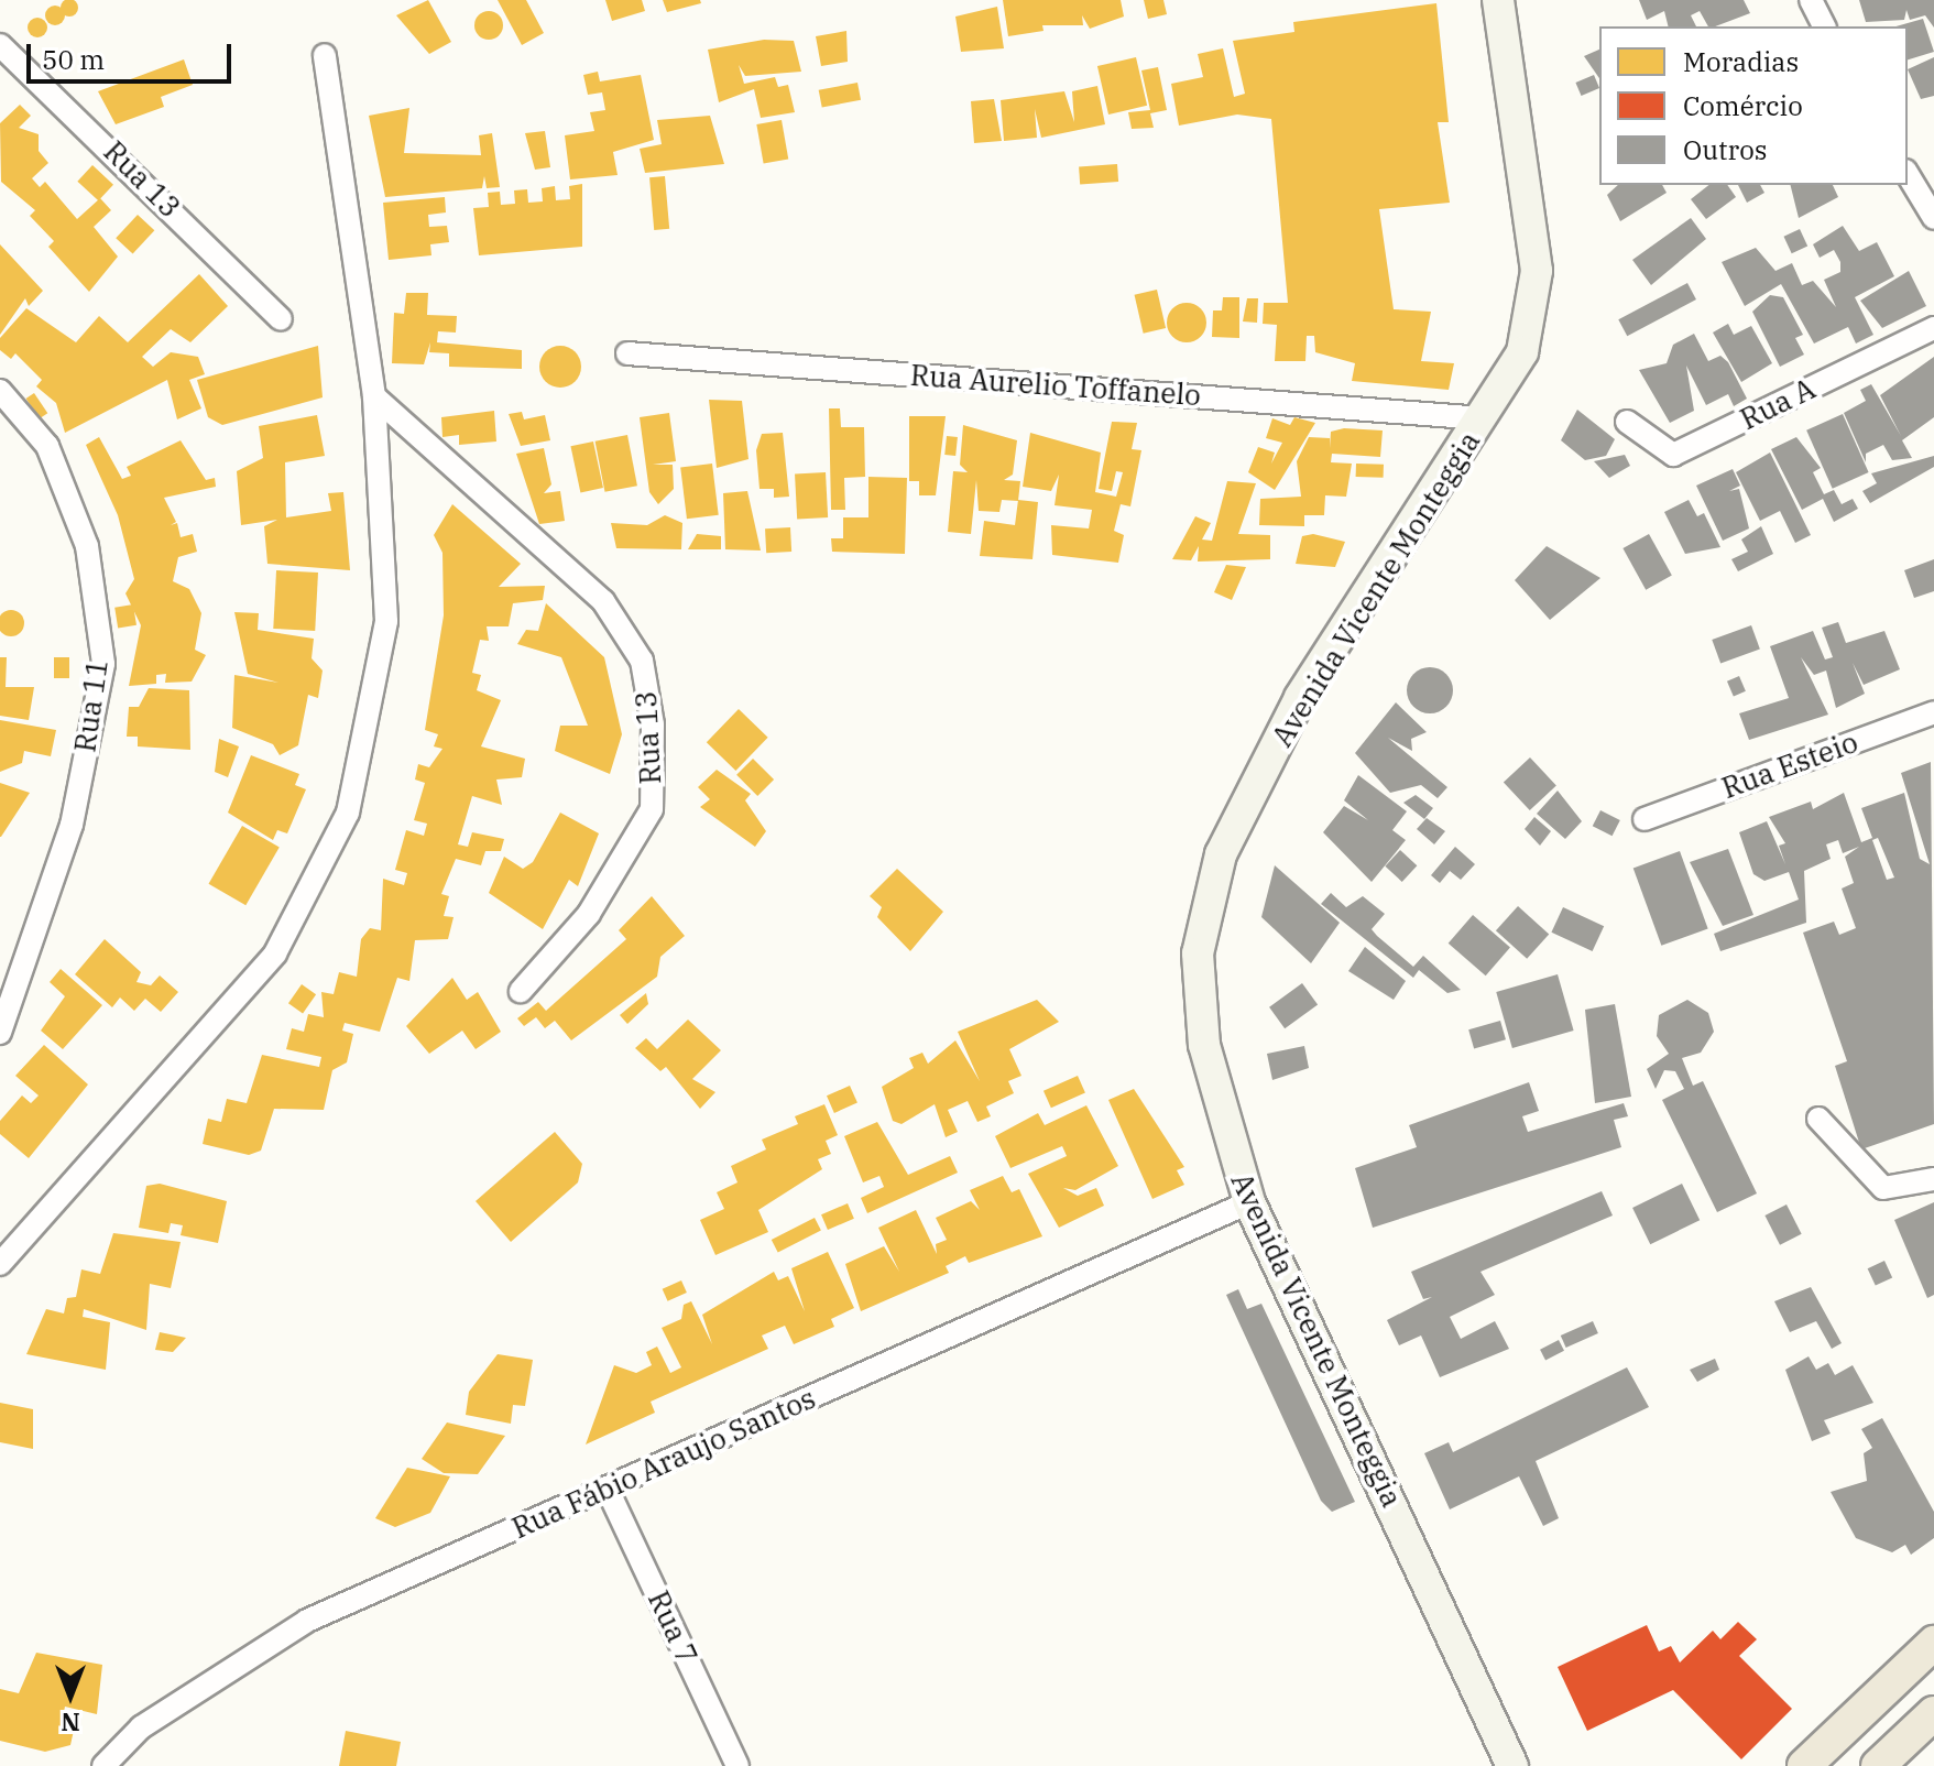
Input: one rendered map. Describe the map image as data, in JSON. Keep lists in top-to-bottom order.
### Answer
{
  "streets": {
    "main road": ["Avenida Vicente Monteggia"],
    "street": [
      "Rua 13",
      "Rua Aurelio Toffanelo",
      "Rua A",
      "Rua 11",
      "Rua Esteio",
      "Rua Fábio Araujo Santos",
      "Rua 7"
    ]
  },
  "crossings": [
    ["Rua Aurelio Toffanelo", "Avenida Vicente Monteggia"],
    ["Avenida Vicente Monteggia", "Rua Fábio Araujo Santos"],
    ["Rua Fábio Araujo Santos", "Rua 7"]
  ],
  "legend": ["Moradias", "Comércio", "Outros"],
  "scale_bar": "50 m",
  "north": "bottom"
}
